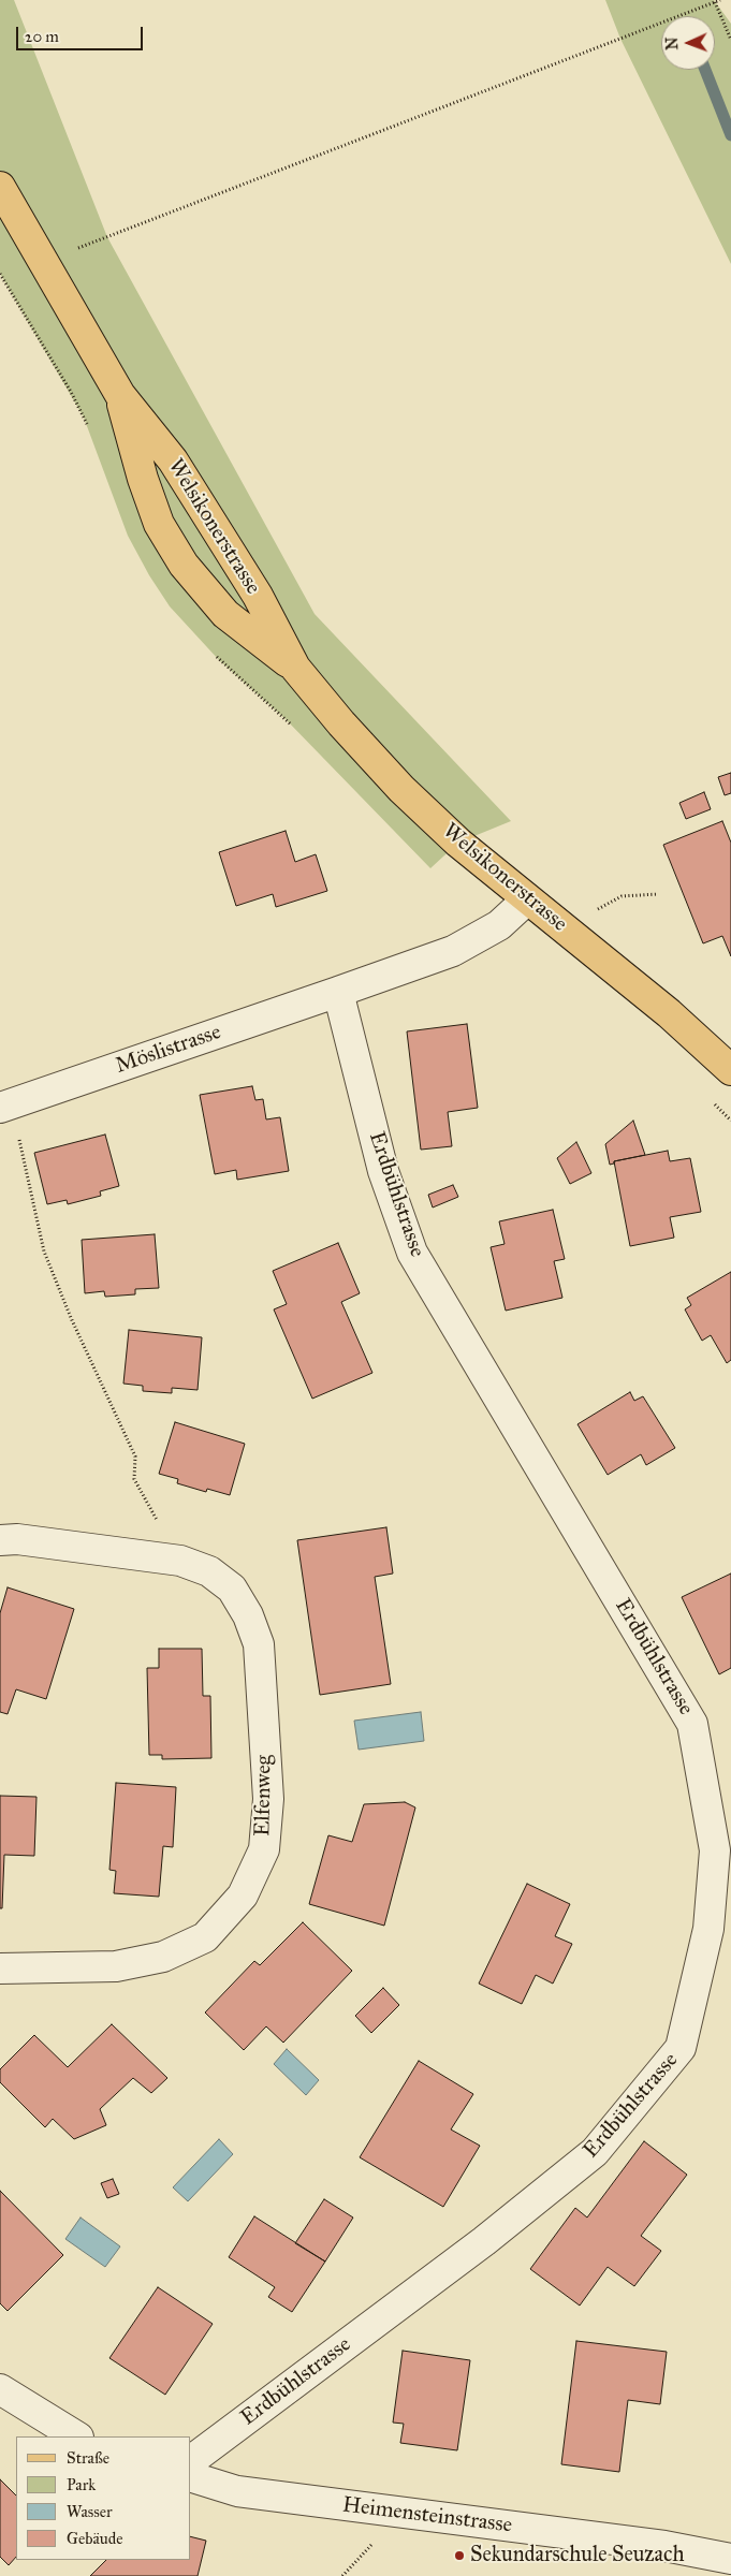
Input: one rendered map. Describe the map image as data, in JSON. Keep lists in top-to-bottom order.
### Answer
{
  "streets": {
    "main road": ["Welsikonerstrasse"],
    "street": [
      "Möslistrasse",
      "Erdbühlstrasse",
      "Elfenweg",
      "Heimensteinstrasse"
    ]
  },
  "crossings": [
    ["Möslistrasse", "Erdbühlstrasse"]
  ],
  "places": ["Sekundarschule Seuzach"],
  "legend": [
    "Straße",
    "Park",
    "Wasser",
    "Gebäude"
  ],
  "scale_bar": "20 m",
  "north": "left"
}
